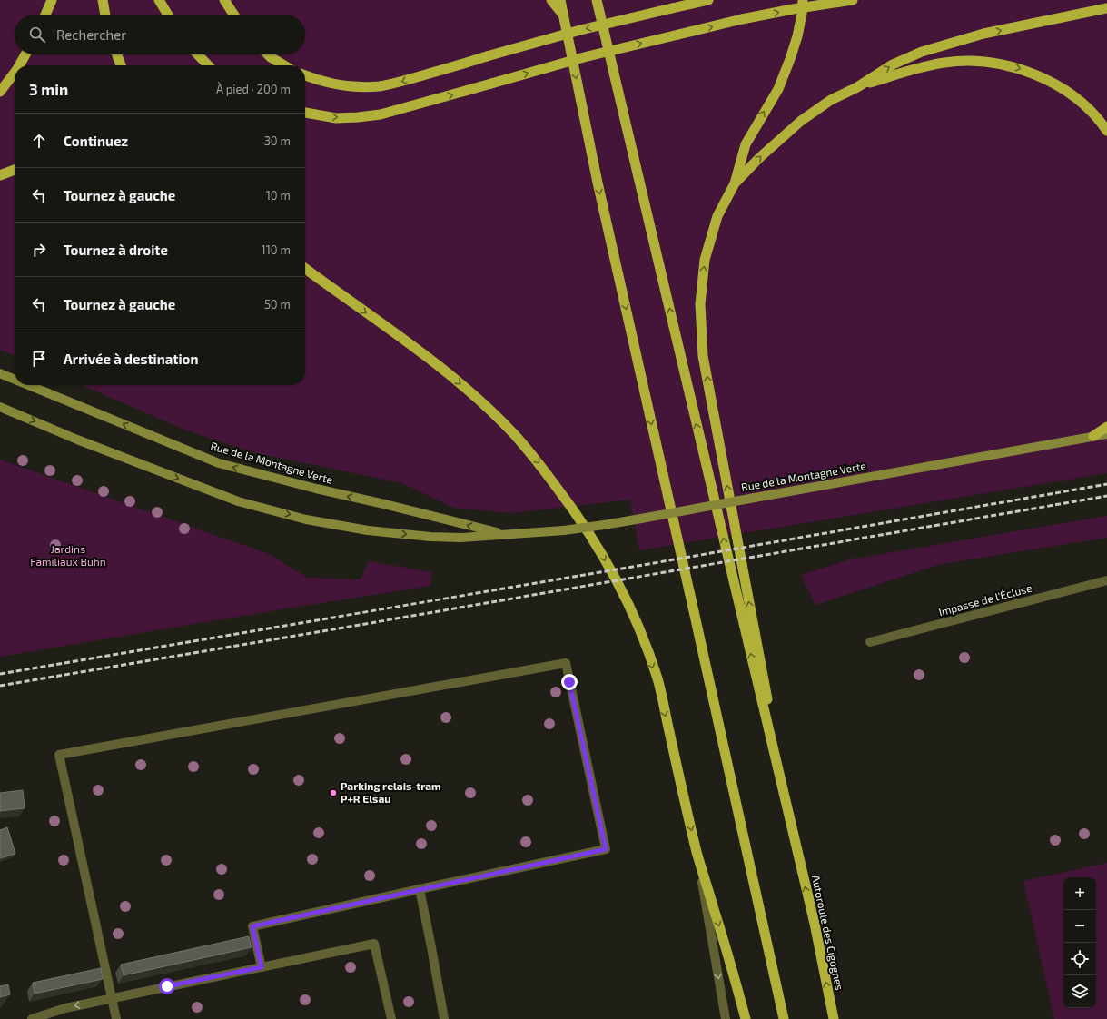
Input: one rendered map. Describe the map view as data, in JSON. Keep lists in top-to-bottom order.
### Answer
{
  "streets": {
    "highway": ["Autoroute des Cigognes"],
    "main road": ["Rue de la Montagne Verte"],
    "street": ["Impasse de l'Écluse"]
  },
  "parks": ["Jardins Familiaux Buhn"],
  "places": ["Parking relais-tram P+R Elsau"],
  "page": {
    "search": "Rechercher",
    "heading": ["3 min", "À pied · 200 m"],
    "list": [
      ["Continuez", "30 m"],
      ["Tournez à gauche", "10 m"],
      ["Tournez à droite", "110 m"],
      ["Tournez à gauche", "50 m"],
      "Arrivée à destination"
    ],
    "map_buttons": ["+", "−"]
  }
}
